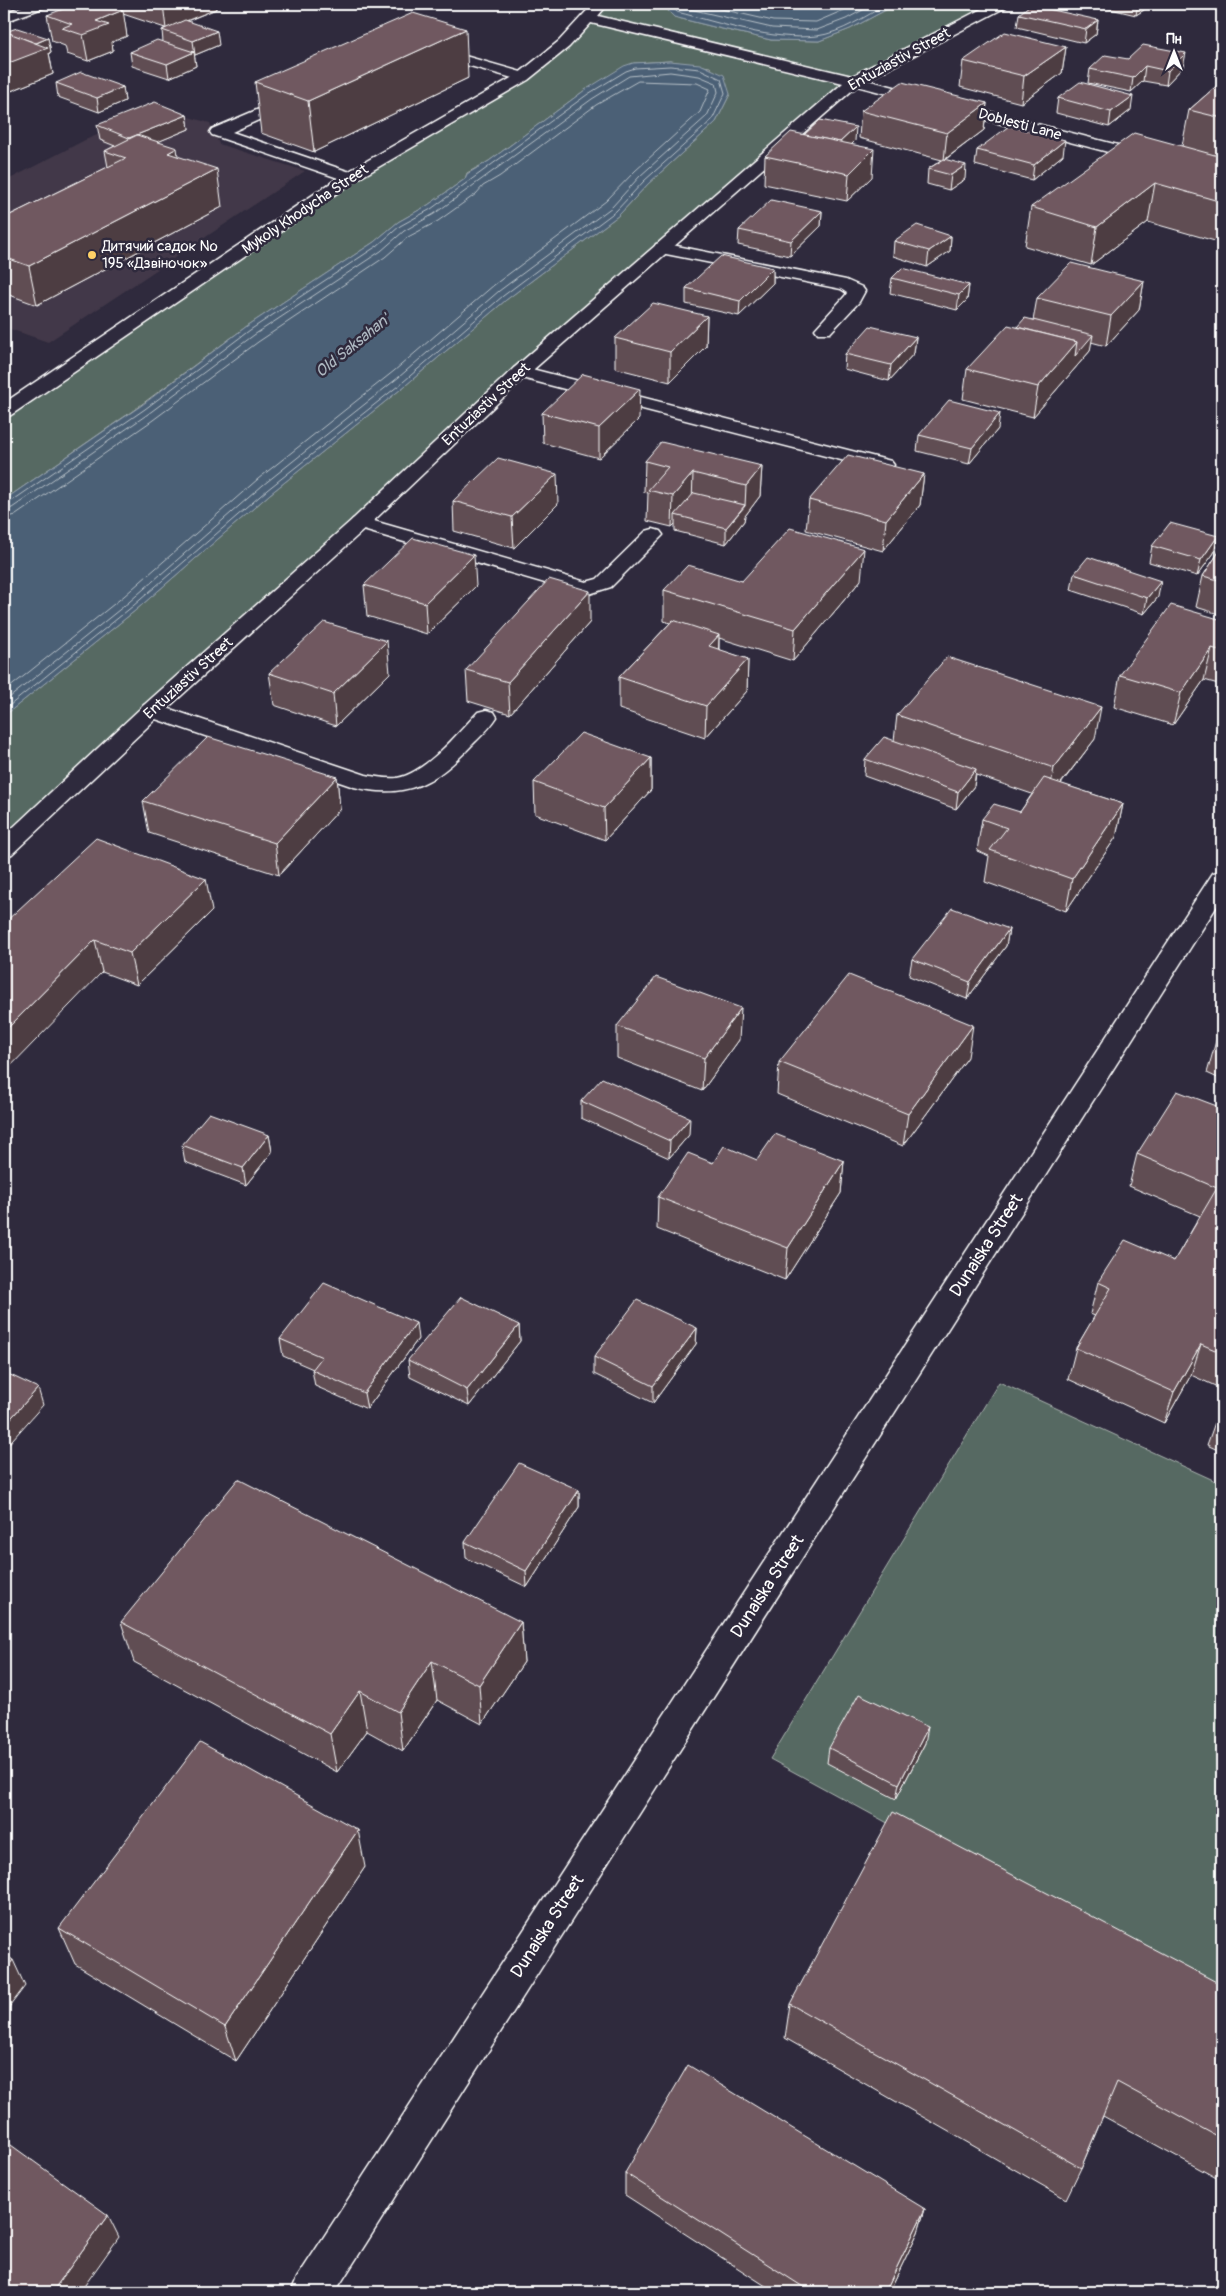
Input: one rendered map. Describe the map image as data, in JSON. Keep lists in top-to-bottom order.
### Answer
{
  "streets": {
    "street": [
      "Entuziastiv Street",
      "Doblesti Lane",
      "Mykoly Khodycha Street",
      "Dunaiska Street"
    ]
  },
  "crossings": [
    ["Entuziastiv Street", "Doblesti Lane"],
    ["Doblesti Lane", "Mykoly Khodycha Street"]
  ],
  "water": ["Old Saksahan'"],
  "places": ["Дитячий садок № 195 «Дзвіночок»"],
  "north": "top"
}
